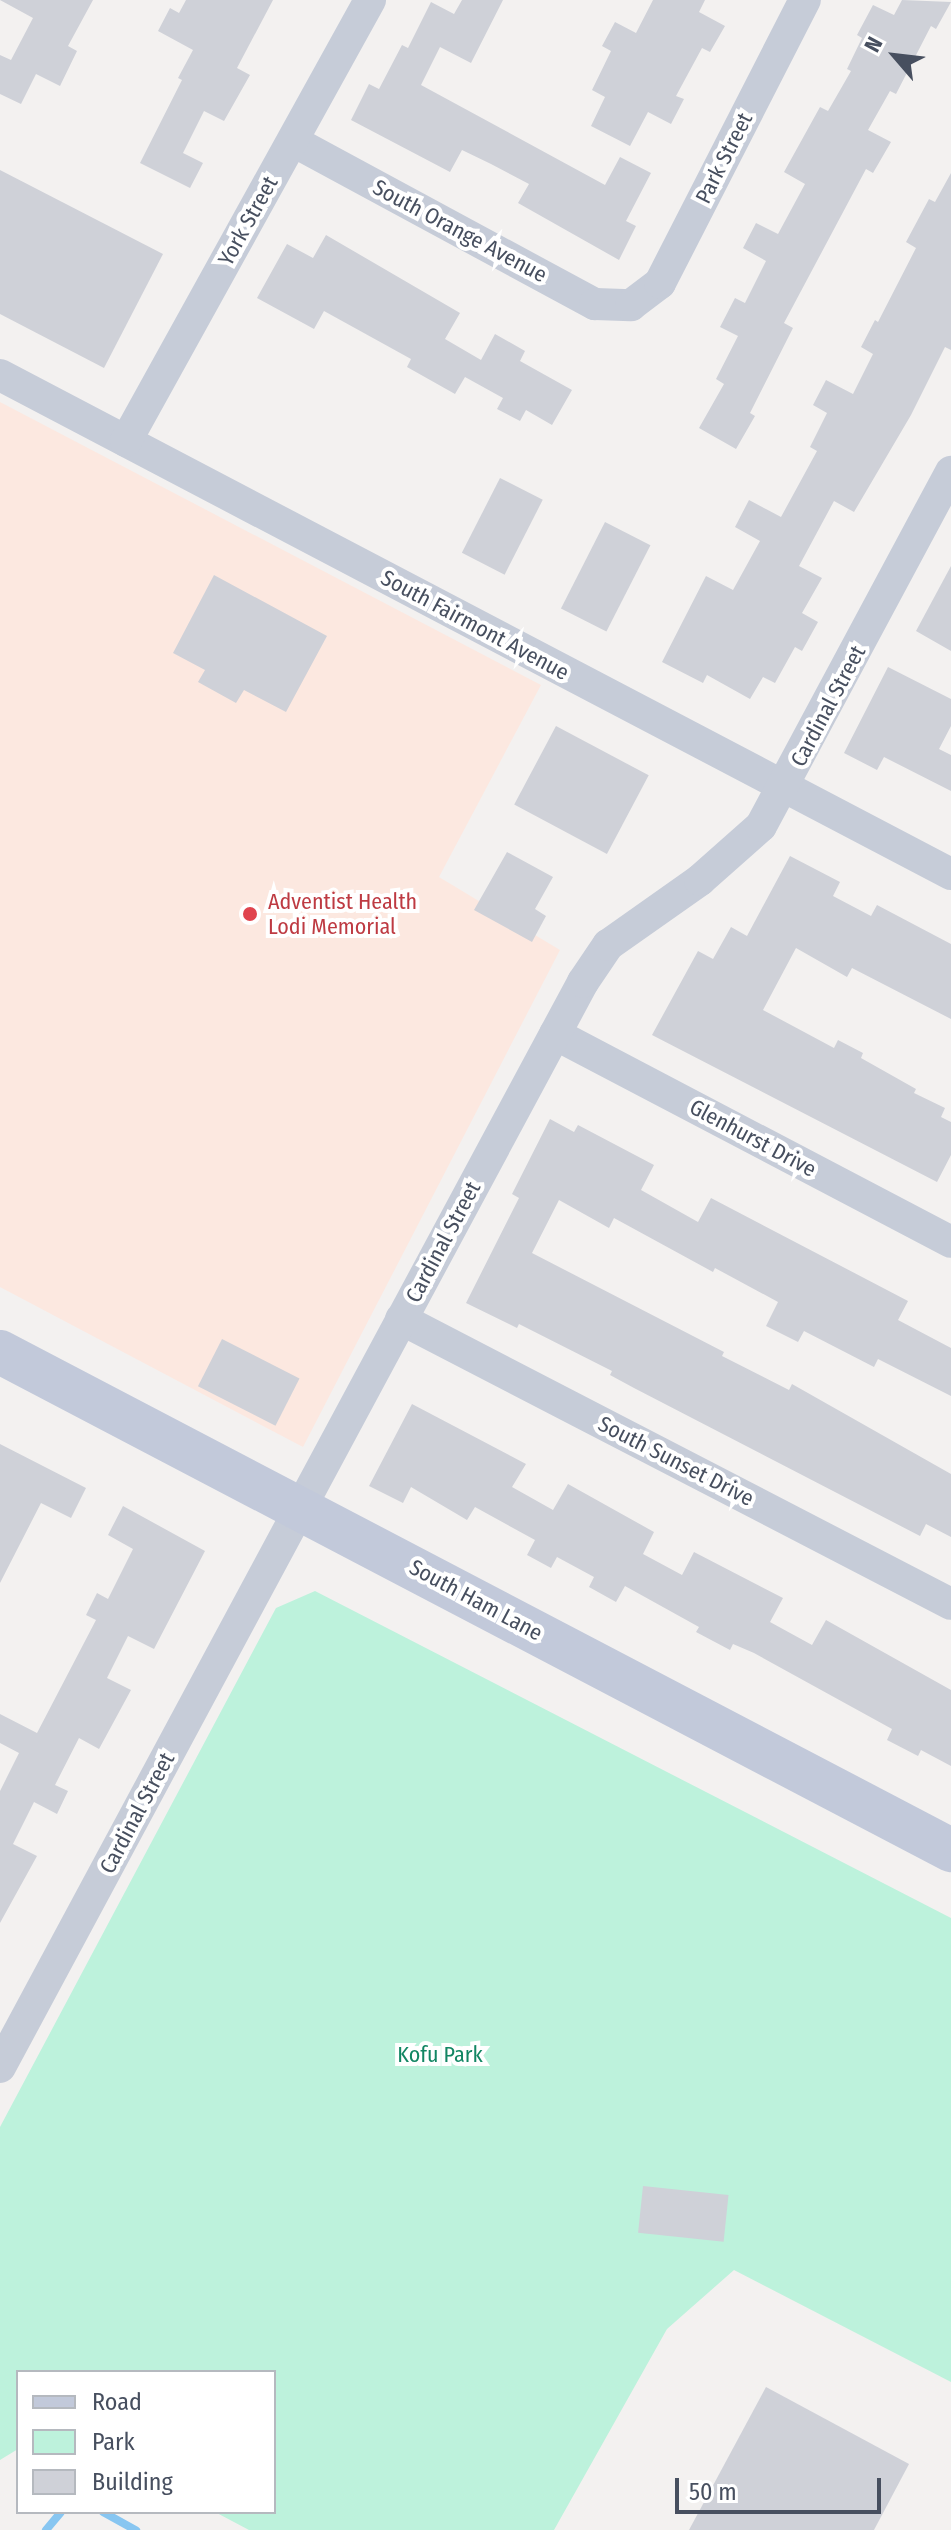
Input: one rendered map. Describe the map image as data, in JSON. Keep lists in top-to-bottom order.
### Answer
{
  "streets": {
    "main road": ["South Ham Lane"],
    "street": [
      "Park Street",
      "York Street",
      "South Orange Avenue",
      "South Fairmont Avenue",
      "Cardinal Street",
      "Glenhurst Drive",
      "South Sunset Drive"
    ]
  },
  "crossings": [
    ["Park Street", "South Orange Avenue"],
    ["York Street", "South Orange Avenue"],
    ["York Street", "South Fairmont Avenue"],
    ["South Fairmont Avenue", "Cardinal Street"],
    ["Cardinal Street", "Glenhurst Drive"],
    ["Cardinal Street", "South Sunset Drive"],
    ["Cardinal Street", "South Ham Lane"]
  ],
  "parks": ["Kofu Park"],
  "places": ["Adventist Health Lodi Memorial"],
  "legend": ["Road", "Park", "Building"],
  "scale_bar": "50 m",
  "north": "top left"
}
